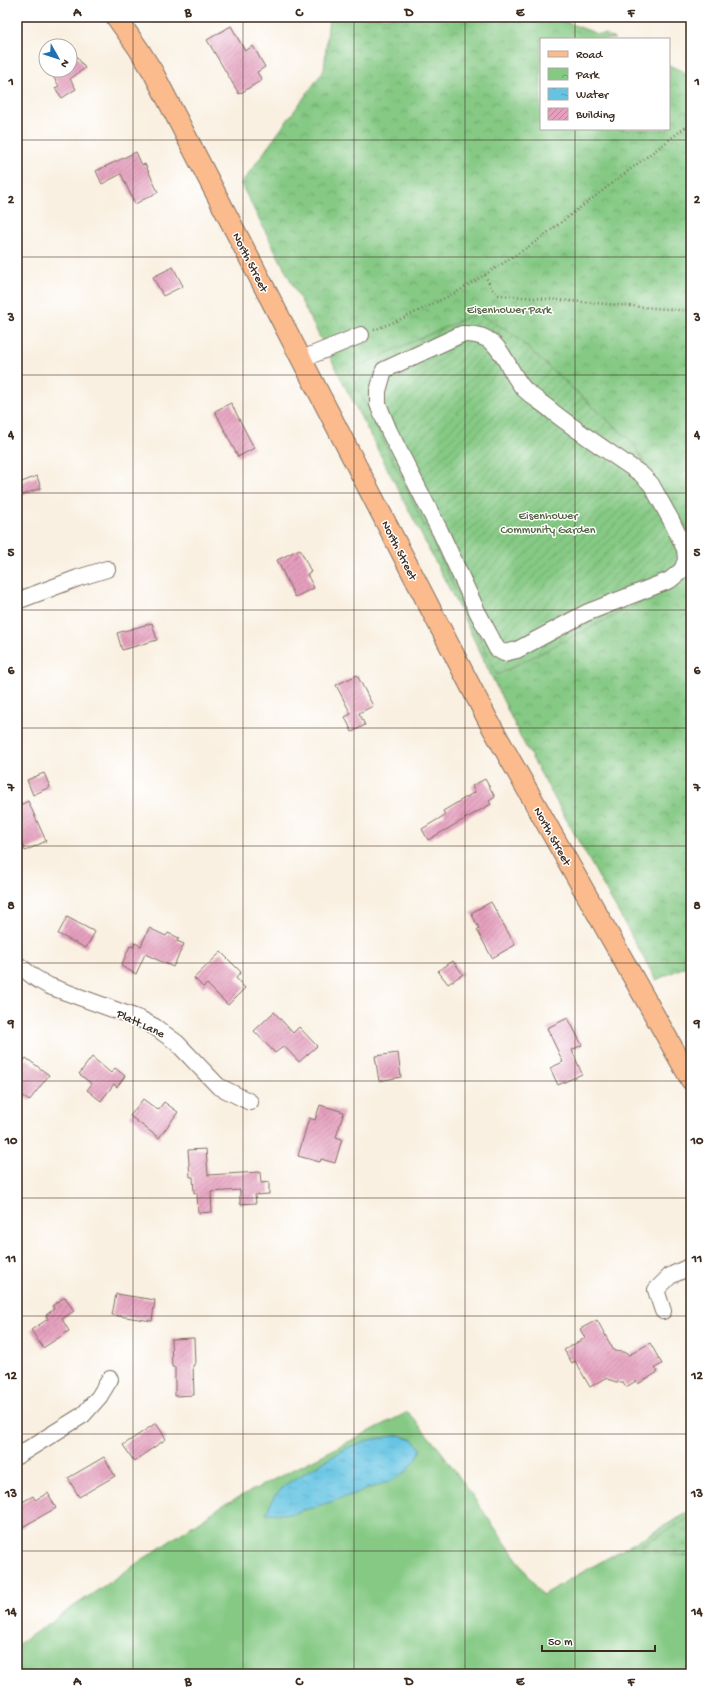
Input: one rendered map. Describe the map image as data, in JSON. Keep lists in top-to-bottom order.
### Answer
{
  "streets": {
    "main road": ["North Street"],
    "street": ["Platt Lane"]
  },
  "parks": ["Eisenhower Park", "Eisenhower Community Garden"],
  "legend": [
    "Road",
    "Park",
    "Water",
    "Building"
  ],
  "scale_bar": "50 m",
  "north": "bottom right",
  "grid": {
    "columns": [
      "A",
      "B",
      "C",
      "D",
      "E",
      "F"
    ],
    "rows": [
      "1",
      "2",
      "3",
      "4",
      "5",
      "6",
      "7",
      "8",
      "9",
      "10",
      "11",
      "12",
      "13",
      "14"
    ]
  }
}
